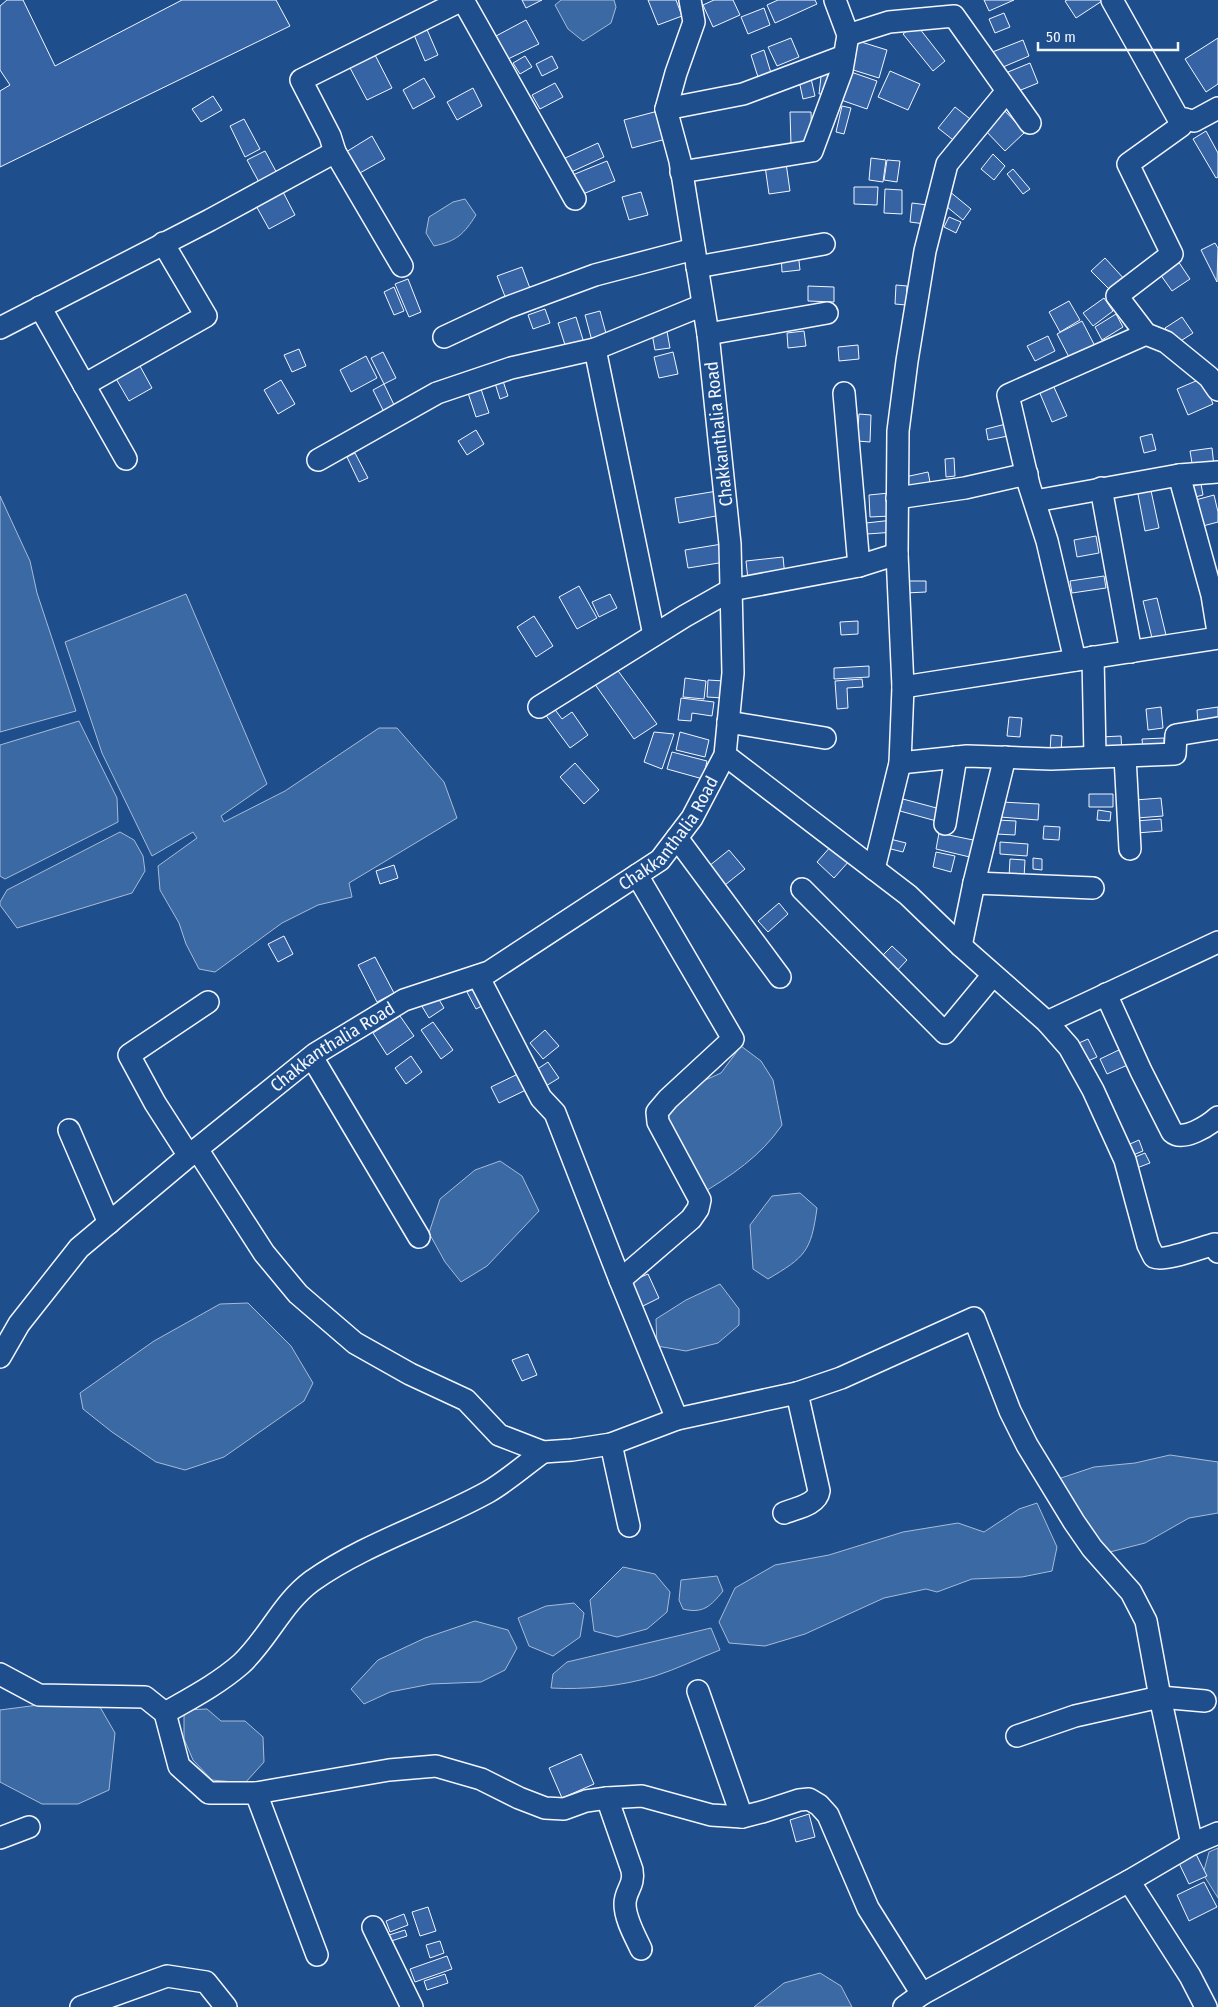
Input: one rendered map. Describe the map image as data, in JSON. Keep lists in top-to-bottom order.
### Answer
{
  "streets": {
    "street": ["Chakkanthalia Road"]
  },
  "scale_bar": "50 m"
}
